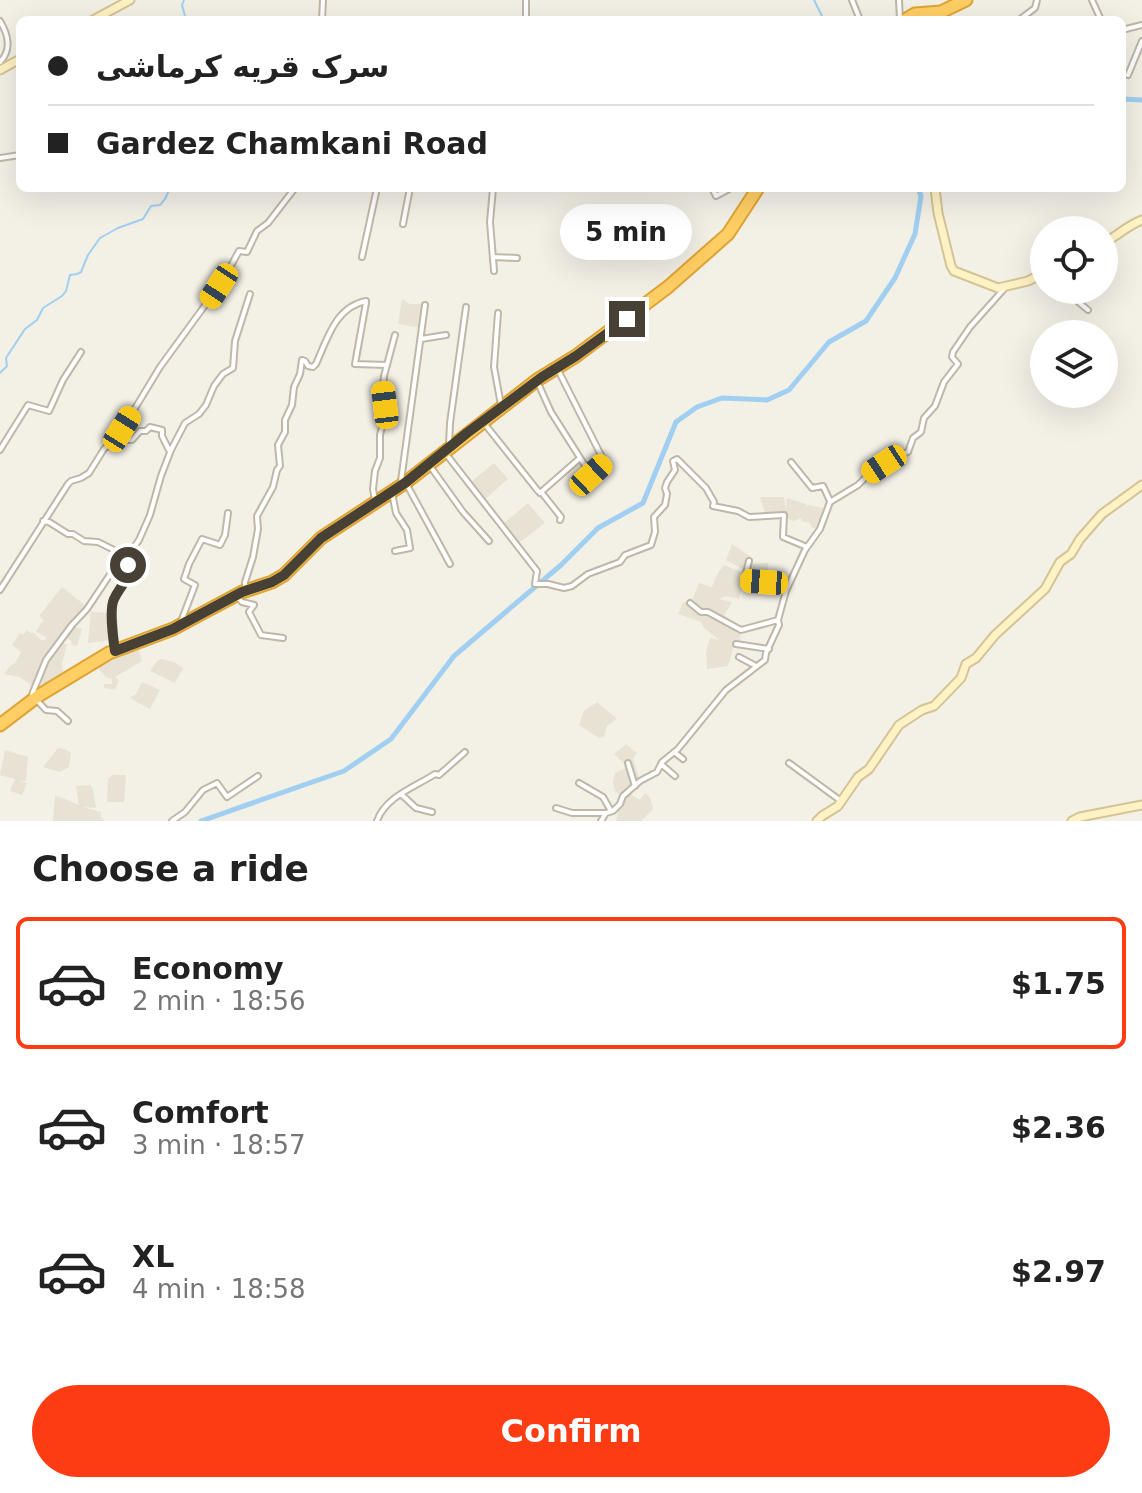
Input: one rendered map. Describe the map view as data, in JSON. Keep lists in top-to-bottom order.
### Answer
{
  "page": {
    "banner": ["سرک قریه کرماشی", "Gardez Chamkani Road"],
    "bubble": "5 min",
    "heading": "Choose a ride",
    "list": [
      {
        "name": "Economy",
        "note": "2 min · 18:56",
        "value": "$1.75"
      },
      {
        "name": "Comfort",
        "note": "3 min · 18:57",
        "value": "$2.36"
      },
      {
        "name": "XL",
        "note": "4 min · 18:58",
        "value": "$2.97"
      }
    ],
    "buttons": "Confirm"
  }
}
